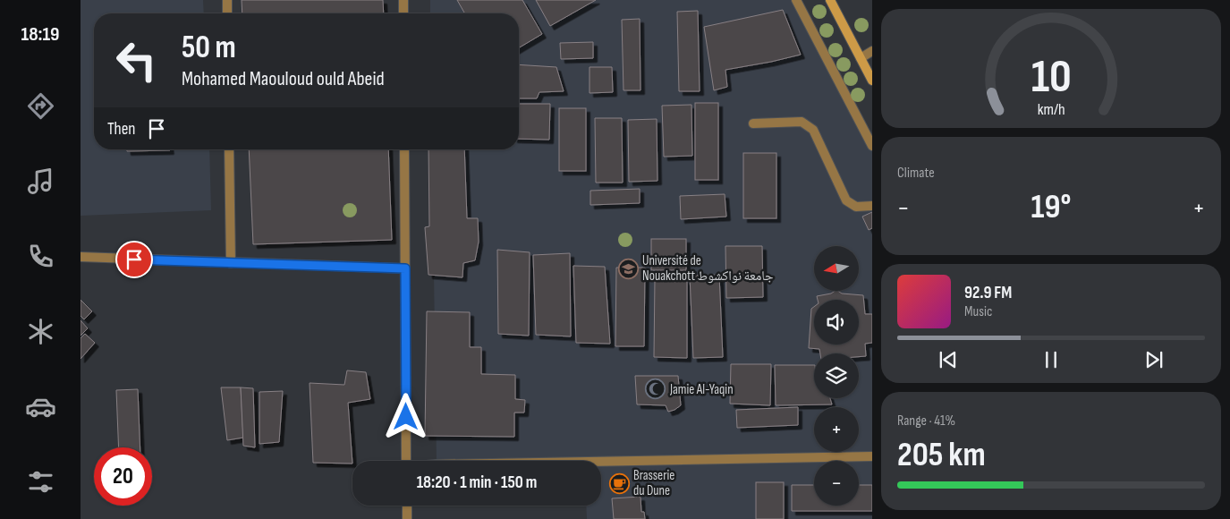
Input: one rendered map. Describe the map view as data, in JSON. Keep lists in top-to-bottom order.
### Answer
{
  "places": {
    "school or university": ["Université de Nouakchott جامعة نواكشوط"],
    "mosque": ["Jamie Al-Yaqin"],
    "cafe": ["Brasserie du Dune"]
  },
  "north": "left",
  "page": {
    "tabs": "18:19",
    "turn": ["50 m", "Mohamed Maouloud ould Abeid"],
    "then": "Then",
    "tile": [
      "Climate",
      ["Range · 41%", "205 km"]
    ],
    "heat": ["−", "19°", "+"],
    "map_buttons": ["+", "−"],
    "song": ["92.9 FM", "Music"],
    "limit": "20",
    "trip": "18:20 · 1 min · 150 m",
    "gauge": ["10", "km/h"]
  }
}
